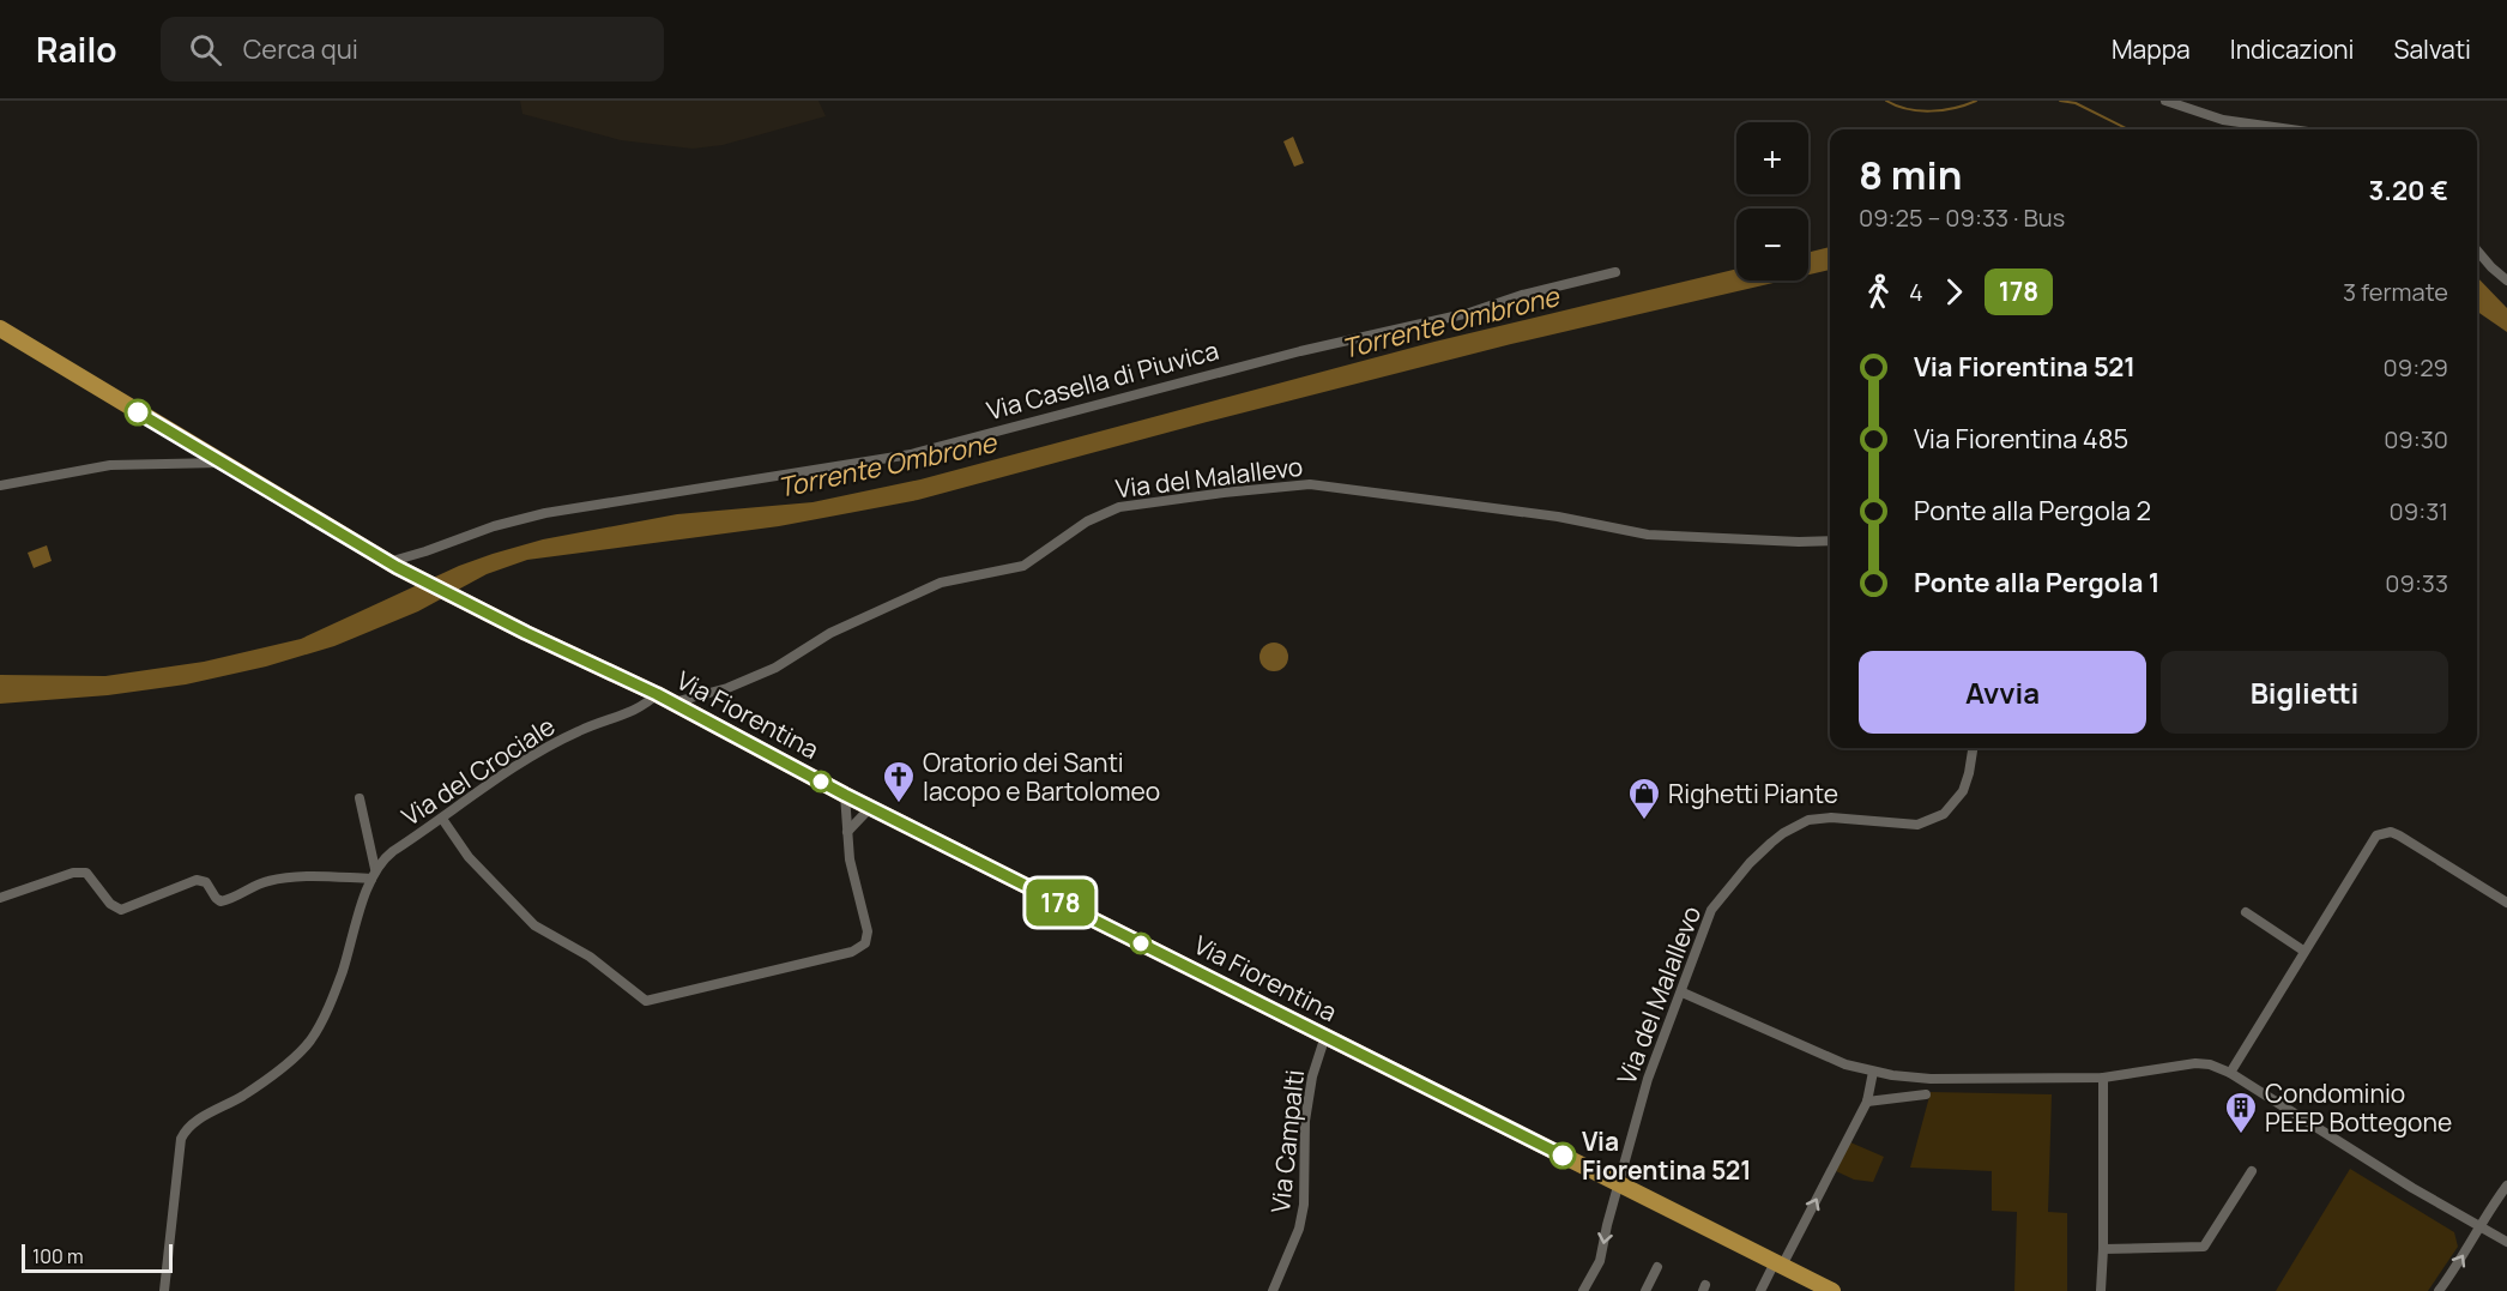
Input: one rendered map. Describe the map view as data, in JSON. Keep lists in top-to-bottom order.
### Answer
{
  "streets": {
    "main road": ["Via Fiorentina"],
    "street": [
      "Via Casella di Piuvica",
      "Via del Malallevo",
      "Via del Crociale",
      "Via Campalti"
    ]
  },
  "crossings": [
    ["Via Casella di Piuvica", "Via Fiorentina"],
    ["Via del Malallevo", "Via Fiorentina"],
    ["Via Fiorentina", "Via del Crociale"],
    ["Via Fiorentina", "Via Campalti"]
  ],
  "water": ["Torrente Ombrone"],
  "places": {
    "church": ["Oratorio dei Santi Iacopo e Bartolomeo"],
    "shop": ["Righetti Piante"],
    "building": ["Condominio PEEP Bottegone"],
    "other": ["Via Fiorentina 521"]
  },
  "lines": ["bus line 178"],
  "scale_bar": "100 m",
  "page": {
    "header": "Railo",
    "search": "Cerca qui",
    "nav": ["Mappa", "Indicazioni", "Salvati"],
    "on_map": "178",
    "map_buttons": ["+", "−"],
    "heading": ["8 min", "09:25 – 09:33 · Bus", "3.20 €"],
    "legs": ["4", "178", "3 fermate"],
    "list": [
      {
        "name": "Via Fiorentina 521",
        "value": "09:29"
      },
      {
        "name": "Via Fiorentina 485",
        "value": "09:30"
      },
      {
        "name": "Ponte alla Pergola 2",
        "value": "09:31"
      },
      {
        "name": "Ponte alla Pergola 1",
        "value": "09:33"
      }
    ],
    "buttons": ["Avvia", "Biglietti"],
    "scale": "100 m"
  }
}
